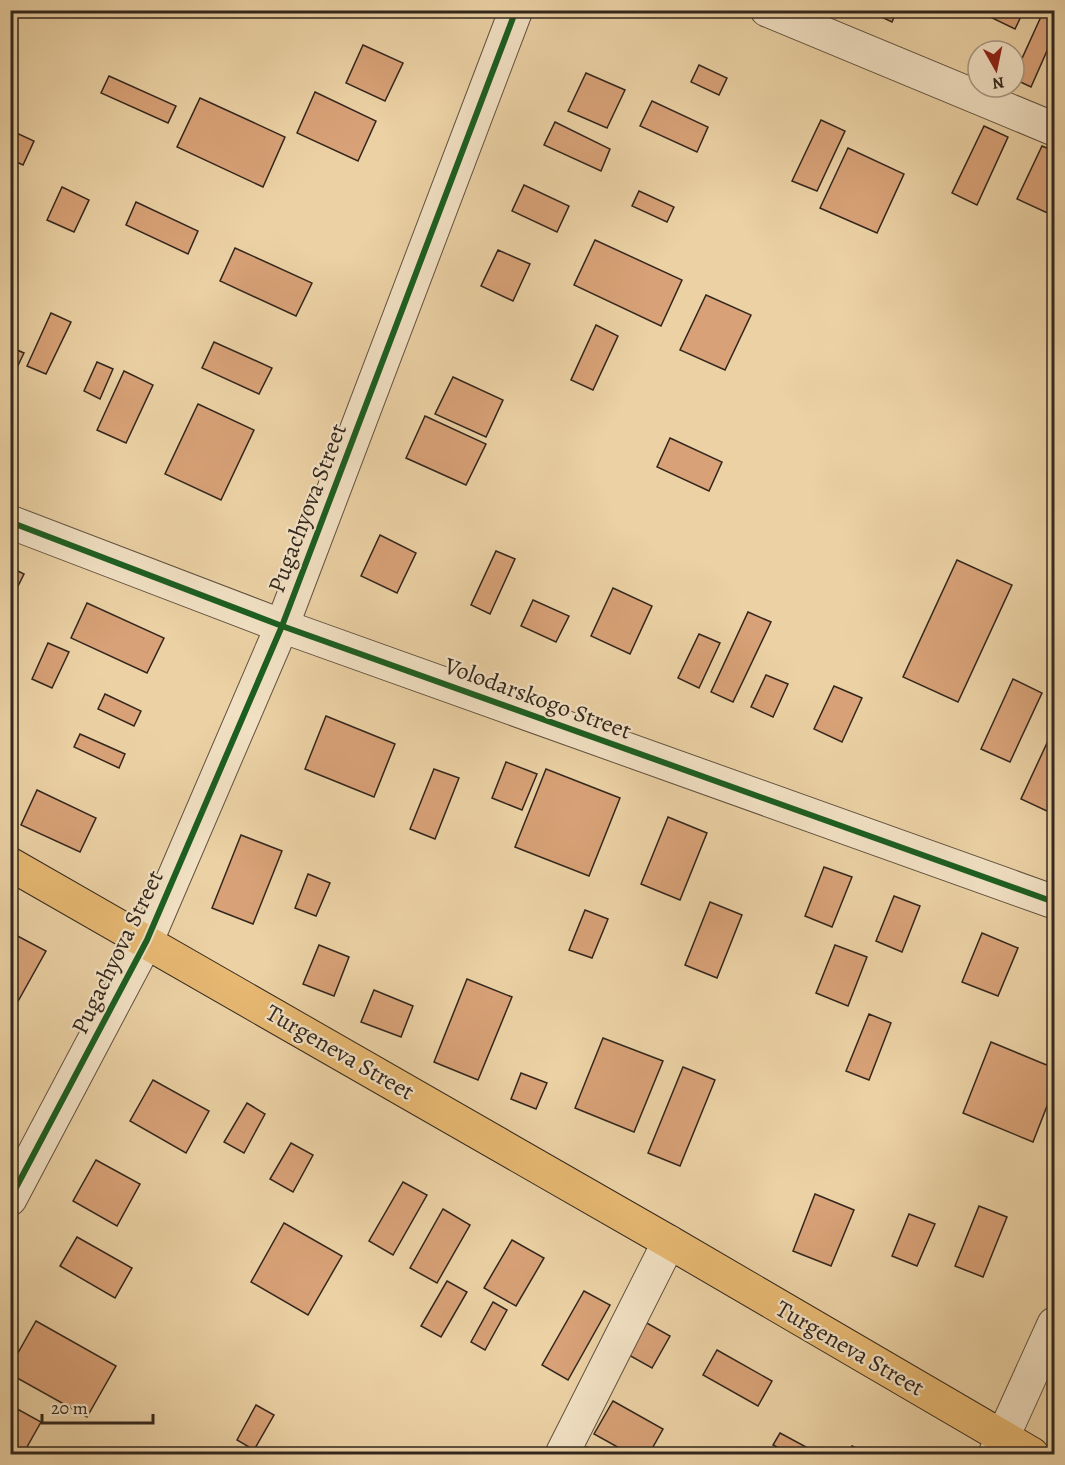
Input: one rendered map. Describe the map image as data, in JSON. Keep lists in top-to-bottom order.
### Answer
{
  "streets": {
    "main road": ["Turgeneva Street"],
    "street": ["Pugachyova Street", "Volodarskogo Street"]
  },
  "crossings": [
    ["Pugachyova Street", "Volodarskogo Street"],
    ["Pugachyova Street", "Turgeneva Street"]
  ],
  "scale_bar": "20 m",
  "north": "bottom"
}
